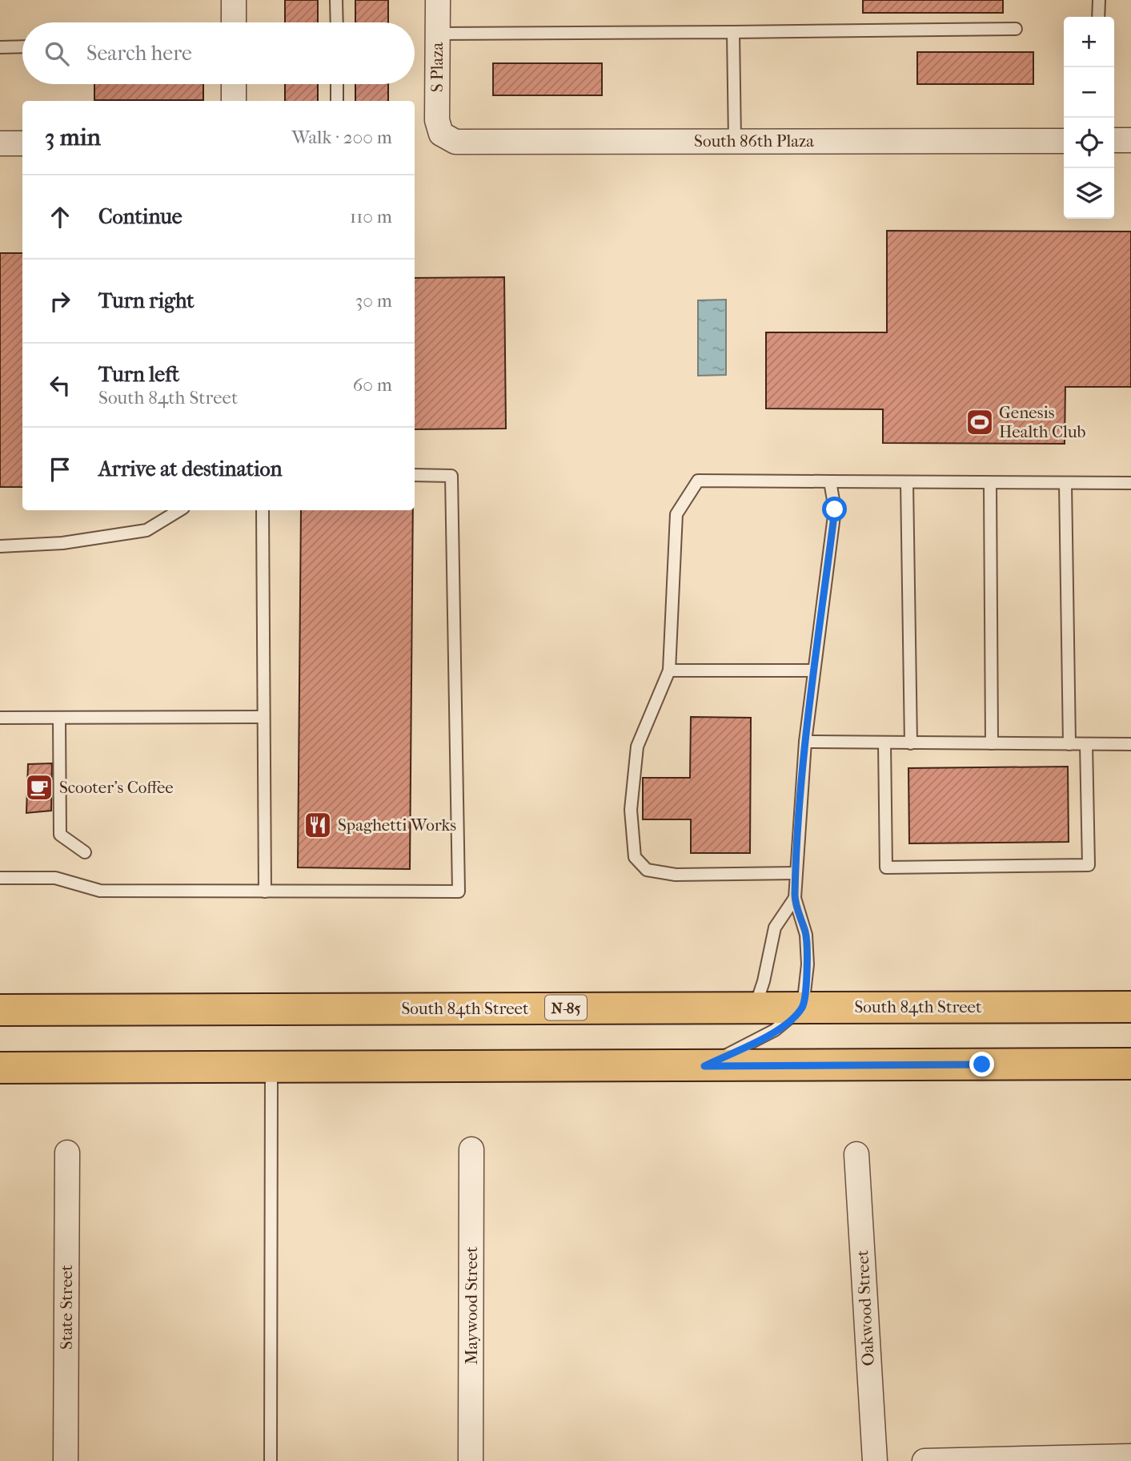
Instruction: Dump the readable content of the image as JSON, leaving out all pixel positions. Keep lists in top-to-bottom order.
{
  "streets": {
    "main road": ["South 84th Street", "N-85"],
    "street": [
      "S Plaza",
      "South 86th Plaza",
      "Maywood Street",
      "State Street",
      "Oakwood Street"
    ]
  },
  "crossings": [
    ["S Plaza", "South 86th Plaza"]
  ],
  "places": {
    "sports": ["Genesis Health Club"],
    "cafe": ["Scooter's Coffee"],
    "restaurant": ["Spaghetti Works"]
  },
  "page": {
    "map_buttons": ["+", "−"],
    "search": "Search here",
    "heading": ["3 min", "Walk · 200 m"],
    "list": [
      ["Continue", "110 m"],
      ["Turn right", "30 m"],
      ["Turn left", "South 84th Street", "60 m"],
      "Arrive at destination"
    ]
  }
}
